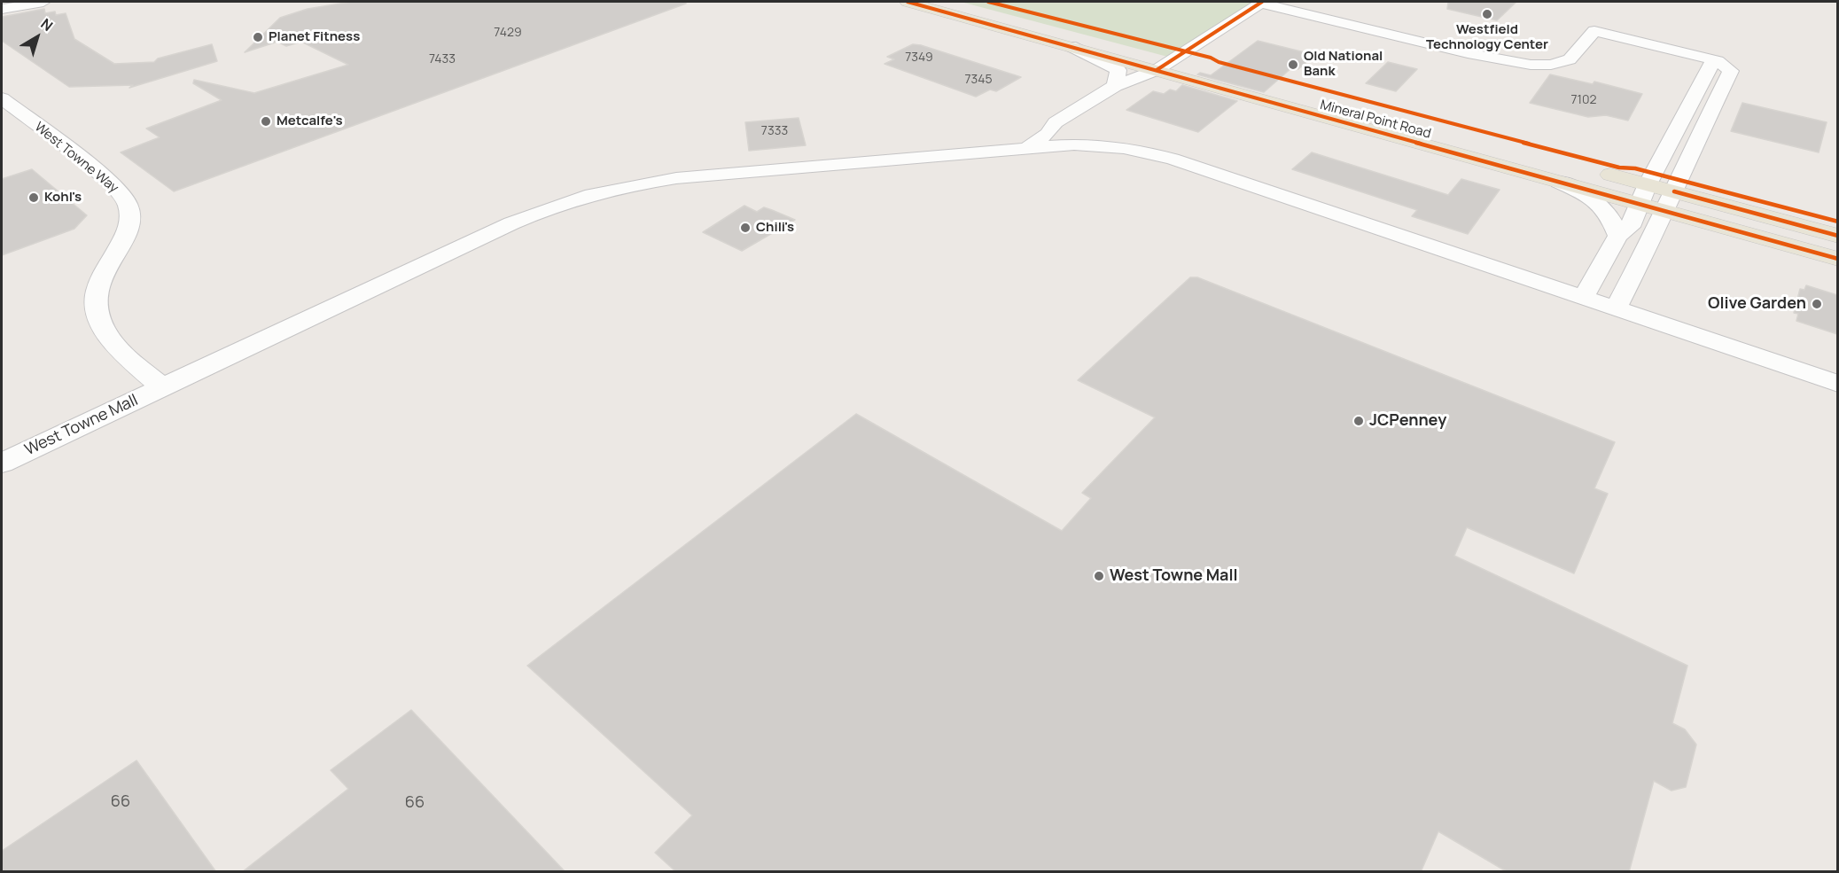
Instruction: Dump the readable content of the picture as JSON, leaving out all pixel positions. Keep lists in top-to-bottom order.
{
  "streets": {
    "main road": ["Mineral Point Road"],
    "street": ["West Towne Way", "West Towne Mall"]
  },
  "crossings": [
    ["West Towne Way", "West Towne Mall"]
  ],
  "places": [
    "Westfield Technology Center",
    "Planet Fitness",
    "Old National Bank",
    "Metcalfe's",
    "Kohl's",
    "Chili's",
    "Olive Garden",
    "JCPenney",
    "West Towne Mall"
  ],
  "house_numbers": [
    "7429",
    "7349",
    "7433",
    "7345",
    "7102",
    "7333",
    "66",
    "66"
  ],
  "north": "top right"
}
